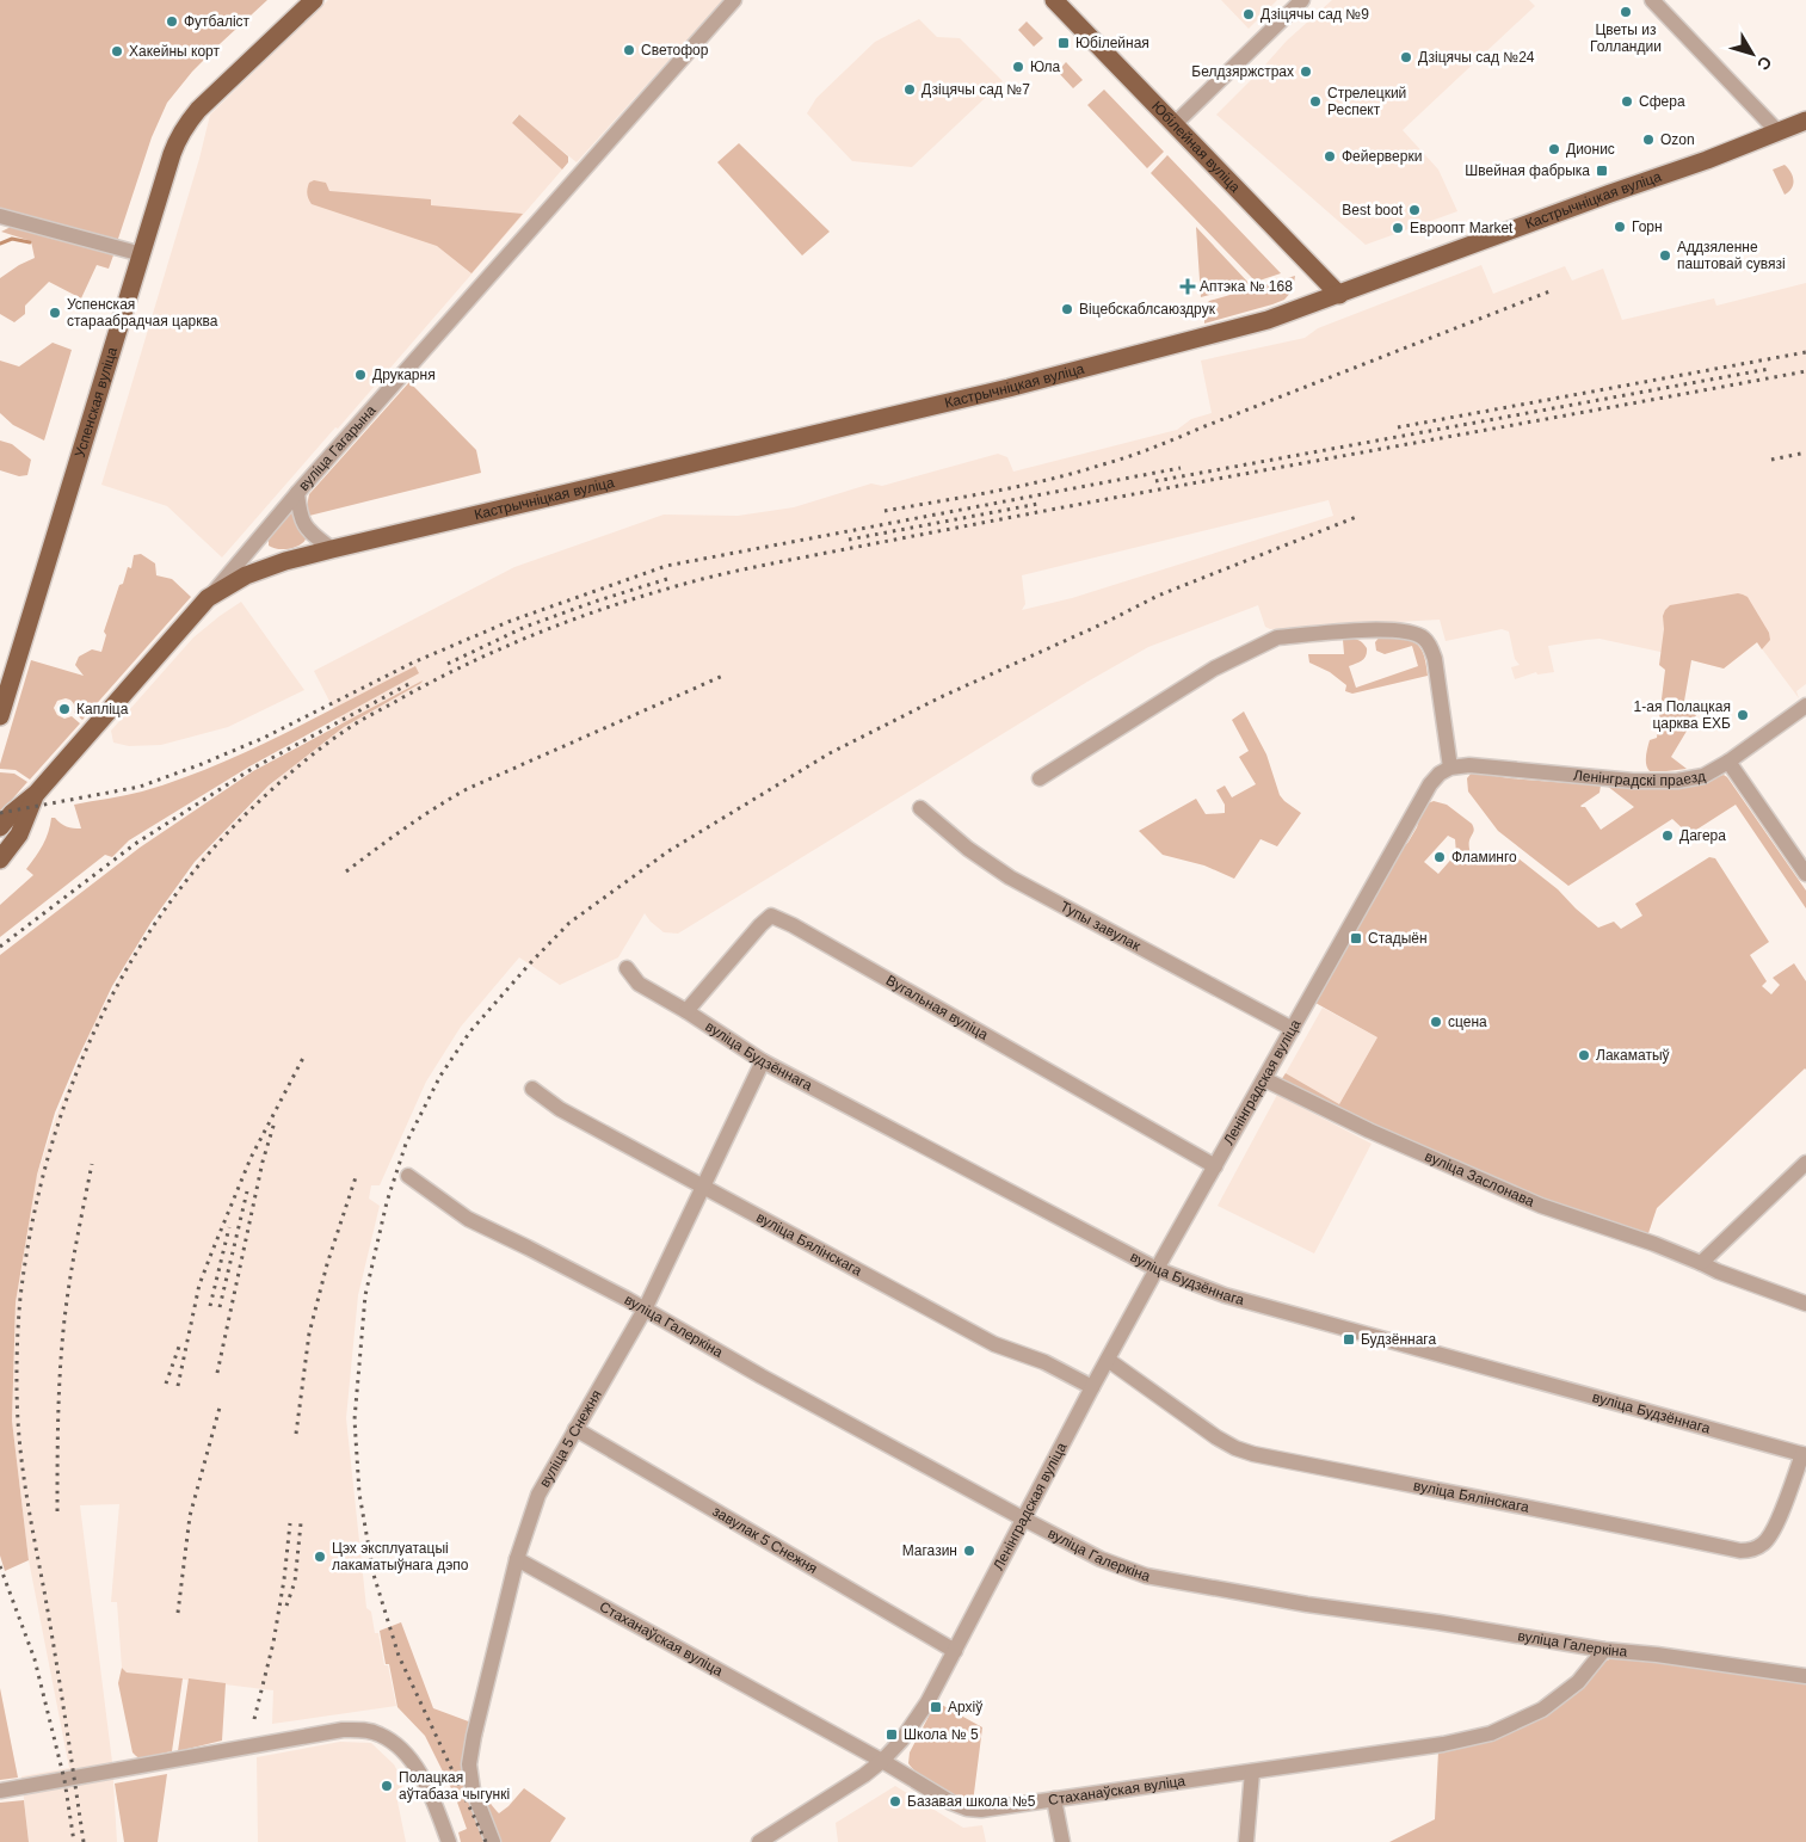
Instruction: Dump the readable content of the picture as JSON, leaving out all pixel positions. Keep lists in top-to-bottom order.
{
  "streets": {
    "main road": [
      "Юбілейная вуліца",
      "Кастрычніцкая вуліца",
      "Успенская вуліца",
      "вуліца Гагарына"
    ],
    "street": [
      "Ленінградскі праезд",
      "Тупы завулак",
      "Вугальная вуліца",
      "вуліца Будзённага",
      "Ленінградская вуліца",
      "вуліца Заслонава",
      "вуліца Бялінскага",
      "вуліца Галеркіна",
      "вуліца 5 Снежня",
      "завулак 5 Снежня",
      "Стаханаўская вуліца"
    ]
  },
  "crossings": [
    ["Юбілейная вуліца", "Кастрычніцкая вуліца"],
    ["Кастрычніцкая вуліца", "вуліца Гагарына"],
    ["Ленінградскі праезд", "Ленінградская вуліца"],
    ["Тупы завулак", "Ленінградская вуліца"],
    ["Вугальная вуліца", "вуліца Будзённага"],
    ["Вугальная вуліца", "Ленінградская вуліца"],
    ["вуліца Будзённага", "Ленінградская вуліца"],
    ["вуліца Будзённага", "вуліца Бялінскага"],
    ["вуліца Будзённага", "вуліца 5 Снежня"],
    ["Ленінградская вуліца", "вуліца Заслонава"],
    ["Ленінградская вуліца", "вуліца Бялінскага"],
    ["Ленінградская вуліца", "вуліца Галеркіна"],
    ["Ленінградская вуліца", "завулак 5 Снежня"],
    ["Ленінградская вуліца", "Стаханаўская вуліца"],
    ["вуліца Бялінскага", "вуліца 5 Снежня"],
    ["вуліца Галеркіна", "вуліца 5 Снежня"],
    ["вуліца Галеркіна", "Стаханаўская вуліца"],
    ["вуліца 5 Снежня", "завулак 5 Снежня"],
    ["вуліца 5 Снежня", "Стаханаўская вуліца"]
  ],
  "places": {
    "other": [
      "Цветы из Голландии",
      "Дзіцячы сад №9",
      "Футбаліст",
      "Светофор",
      "Хакейны корт",
      "Дзіцячы сад №24",
      "Юла",
      "Белдзяржстрах",
      "Дзіцячы сад №7",
      "Стрелецкий Респект",
      "Сфера",
      "Ozon",
      "Дионис",
      "Фейерверки",
      "Best boot",
      "Горн",
      "Евроопт Market",
      "Аддзяленне паштовай сувязі",
      "Віцебскаблсаюздрук",
      "Успенская стараабрадчая царква",
      "Друкарня",
      "Капліца",
      "1-ая Полацкая царква ЕХБ",
      "Дагера",
      "Фламинго",
      "сцена",
      "Лакаматыў",
      "Магазин",
      "Цэх эксплуатацыі лакаматыўнага дэпо",
      "Полацкая аўтабаза чыгункі",
      "Базавая школа №5"
    ],
    "transit": [
      "Юбілейная",
      "Швейная фабрыка",
      "Стадыён",
      "Будзённага",
      "Архіў",
      "Школа № 5"
    ],
    "health": ["Аптэка № 168"]
  },
  "north": "bottom right"
}
